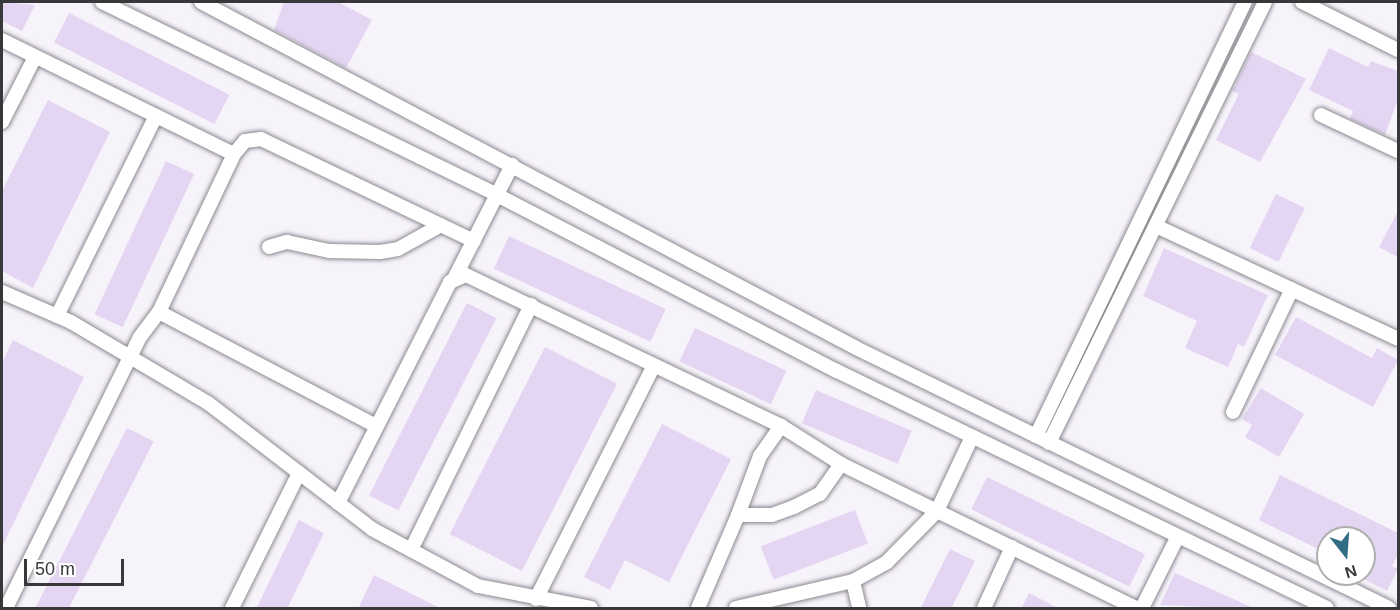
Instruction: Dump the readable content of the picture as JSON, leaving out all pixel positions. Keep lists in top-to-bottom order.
{
  "scale_bar": "50 m",
  "north": "bottom"
}
